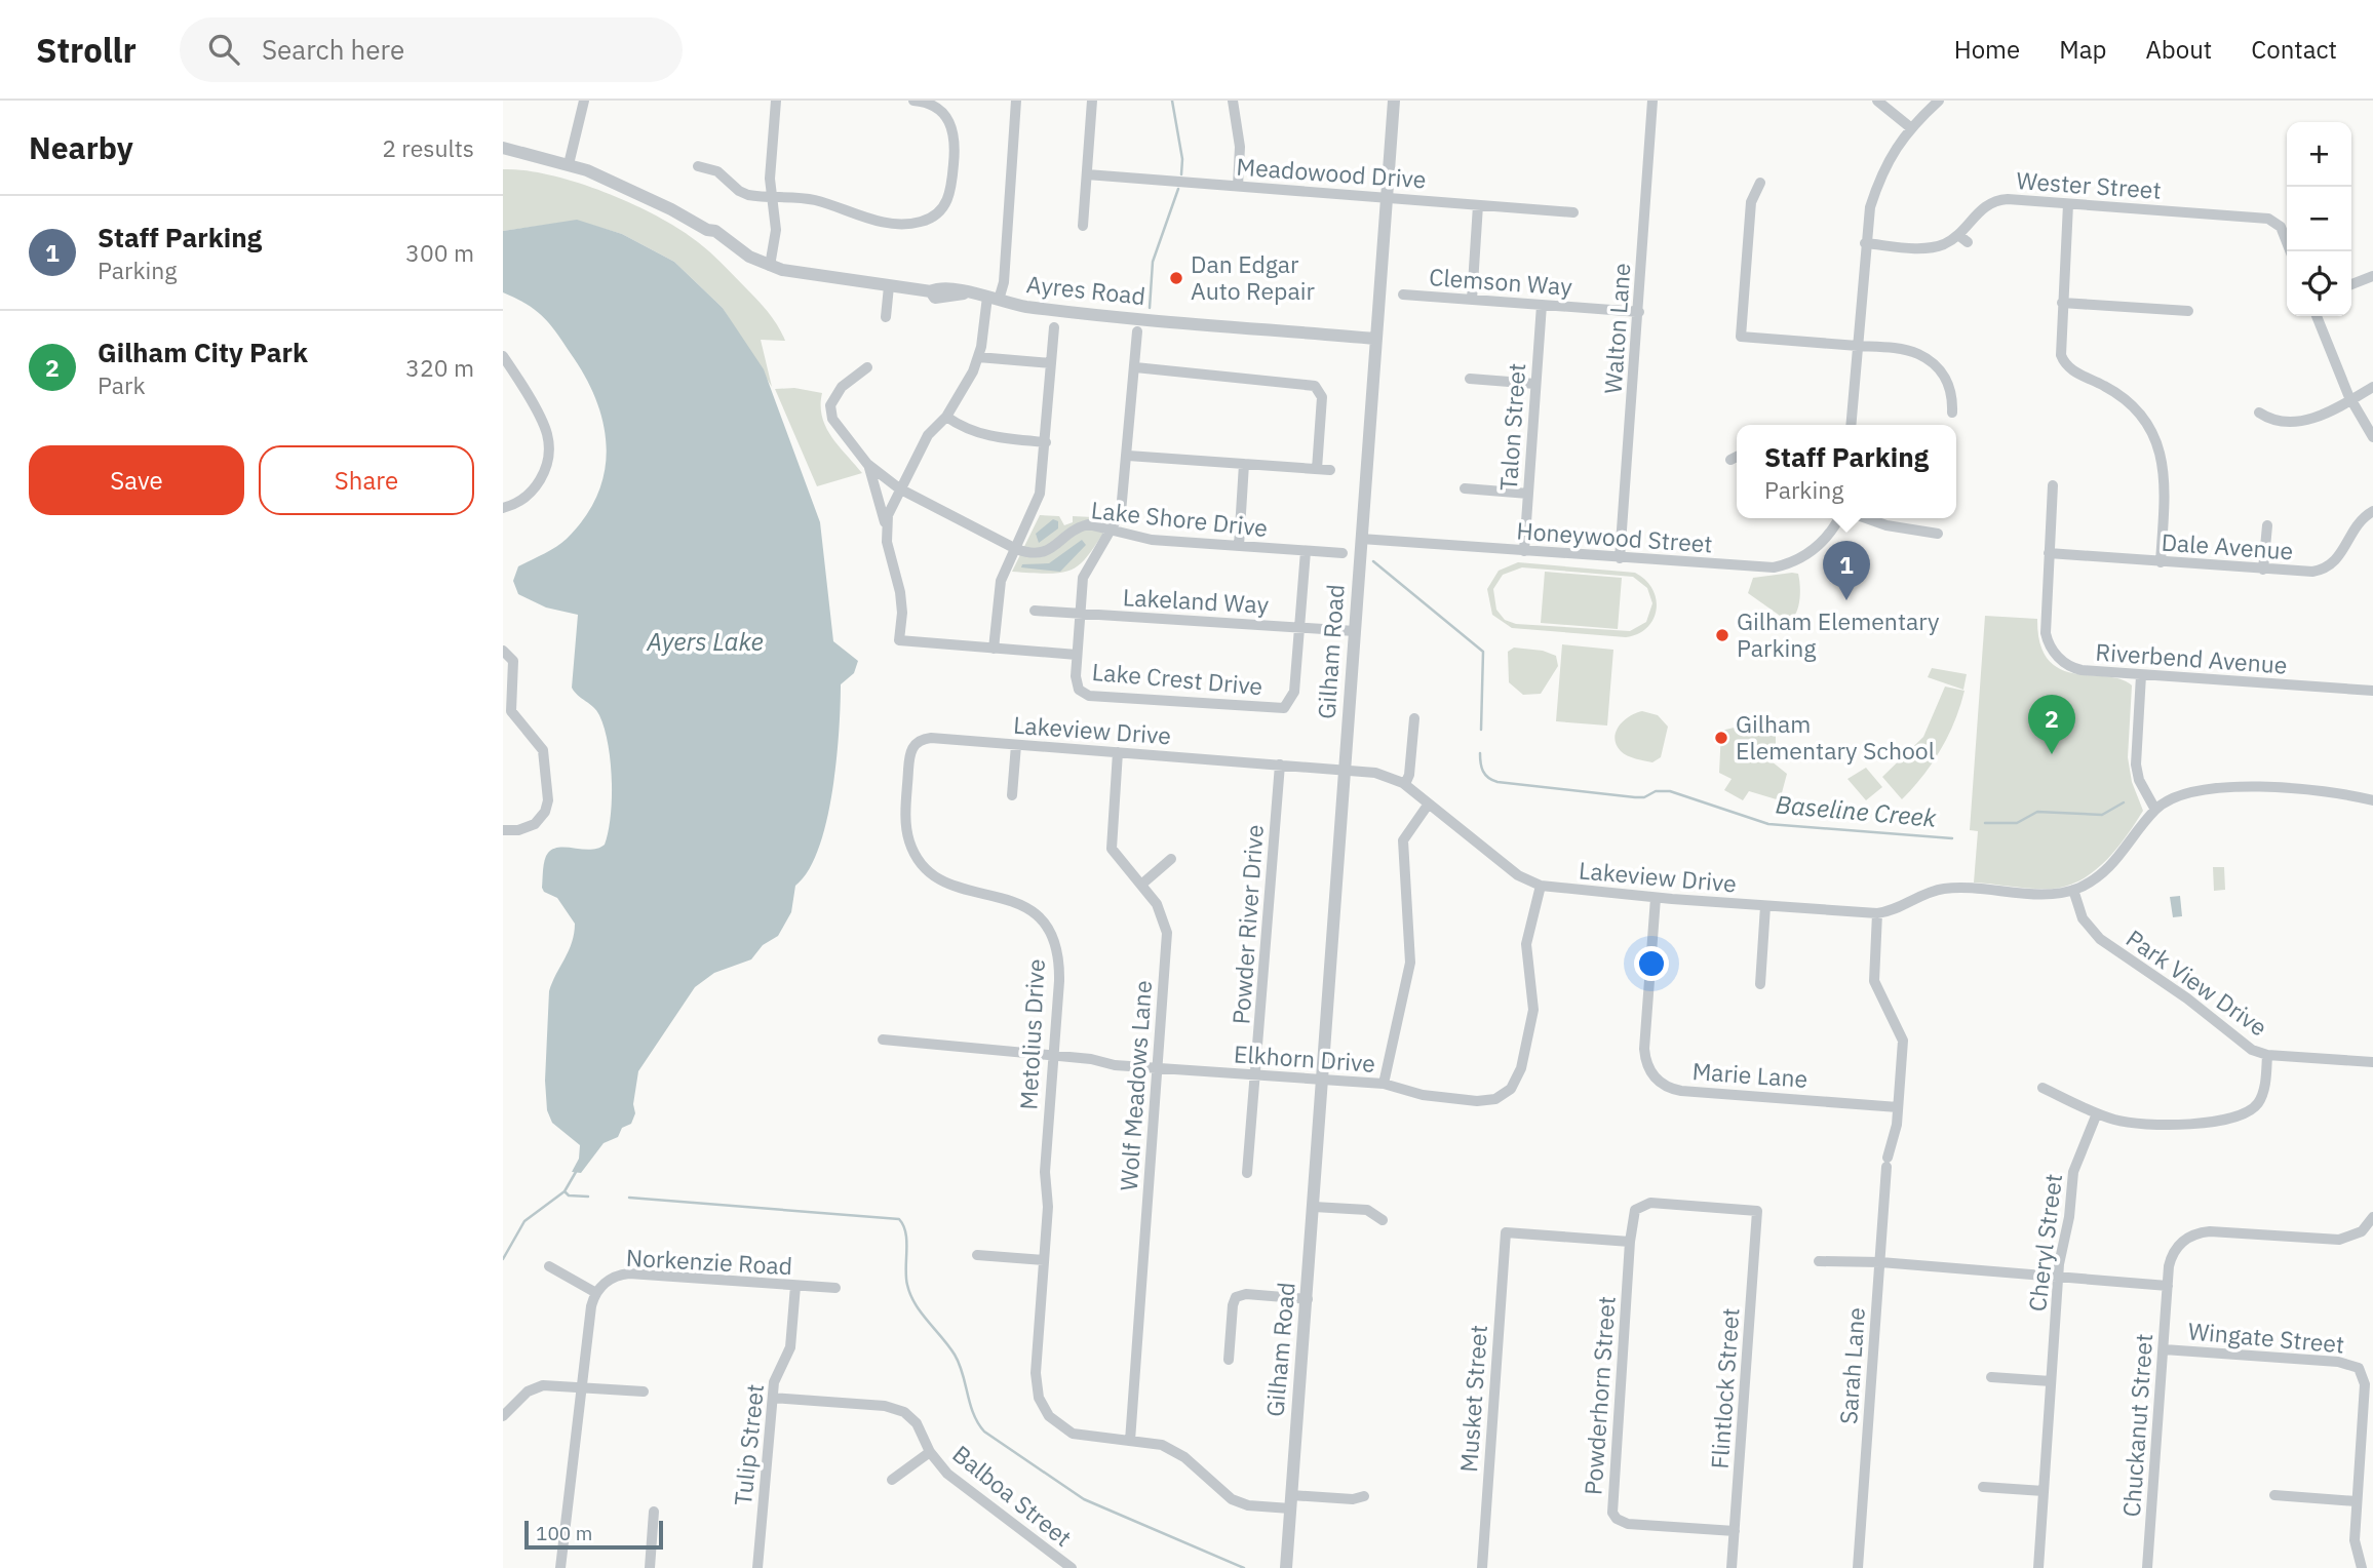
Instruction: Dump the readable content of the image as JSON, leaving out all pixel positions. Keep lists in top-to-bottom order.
{
  "streets": {
    "street": [
      "Meadowood Drive",
      "Wester Street",
      "Clemson Way",
      "Ayres Road",
      "Walton Lane",
      "Talon Street",
      "Lake Shore Drive",
      "Honeywood Street",
      "Dale Avenue",
      "Lakeland Way",
      "Gilham Road",
      "Riverbend Avenue",
      "Lake Crest Drive",
      "Lakeview Drive",
      "Powder River Drive",
      "Park View Drive",
      "Metolius Drive",
      "Elkhorn Drive",
      "Marie Lane",
      "Wolf Meadows Lane",
      "Cheryl Street",
      "Norkenzie Road",
      "Wingate Street",
      "Sarah Lane",
      "Flintlock Street",
      "Powderhorn Street",
      "Musket Street",
      "Chuckanut Street",
      "Tulip Street",
      "Balboa Street"
    ]
  },
  "crossings": [
    ["Meadowood Drive", "Gilham Road"],
    ["Clemson Way", "Walton Lane"],
    ["Clemson Way", "Talon Street"],
    ["Ayres Road", "Gilham Road"],
    ["Walton Lane", "Honeywood Street"],
    ["Talon Street", "Honeywood Street"],
    ["Lake Shore Drive", "Lake Crest Drive"],
    ["Honeywood Street", "Gilham Road"],
    ["Dale Avenue", "Riverbend Avenue"],
    ["Lakeland Way", "Gilham Road"],
    ["Lakeland Way", "Lake Crest Drive"],
    ["Gilham Road", "Lakeview Drive"],
    ["Gilham Road", "Metolius Drive"],
    ["Gilham Road", "Elkhorn Drive"],
    ["Lakeview Drive", "Powder River Drive"],
    ["Lakeview Drive", "Park View Drive"],
    ["Lakeview Drive", "Metolius Drive"],
    ["Lakeview Drive", "Elkhorn Drive"],
    ["Lakeview Drive", "Marie Lane"],
    ["Lakeview Drive", "Wolf Meadows Lane"],
    ["Lakeview Drive", "Sarah Lane"],
    ["Powder River Drive", "Elkhorn Drive"],
    ["Metolius Drive", "Elkhorn Drive"],
    ["Metolius Drive", "Wolf Meadows Lane"],
    ["Elkhorn Drive", "Wolf Meadows Lane"],
    ["Marie Lane", "Sarah Lane"],
    ["Norkenzie Road", "Tulip Street"],
    ["Wingate Street", "Chuckanut Street"],
    ["Flintlock Street", "Powderhorn Street"],
    ["Powderhorn Street", "Musket Street"],
    ["Tulip Street", "Balboa Street"]
  ],
  "water": ["Ayers Lake", "Baseline Creek"],
  "places": ["Dan Edgar Auto Repair", "Gilham Elementary Parking", "Gilham Elementary School"],
  "scale_bar": "100 m",
  "page": {
    "header": "Strollr",
    "search": "Search here",
    "nav": [
      "Home",
      "Map",
      "About",
      "Contact"
    ],
    "heading": ["Nearby", "2 results"],
    "map_buttons": ["+", "−"],
    "list": [
      {
        "mark": "1",
        "name": "Staff Parking",
        "note": "Parking",
        "value": "300 m"
      },
      {
        "mark": "2",
        "name": "Gilham City Park",
        "note": "Park",
        "value": "320 m"
      }
    ],
    "buttons": ["Save", "Share"],
    "popup": ["Staff Parking", "Parking"],
    "pins": ["1", "2"],
    "scale": "100 m"
  }
}
